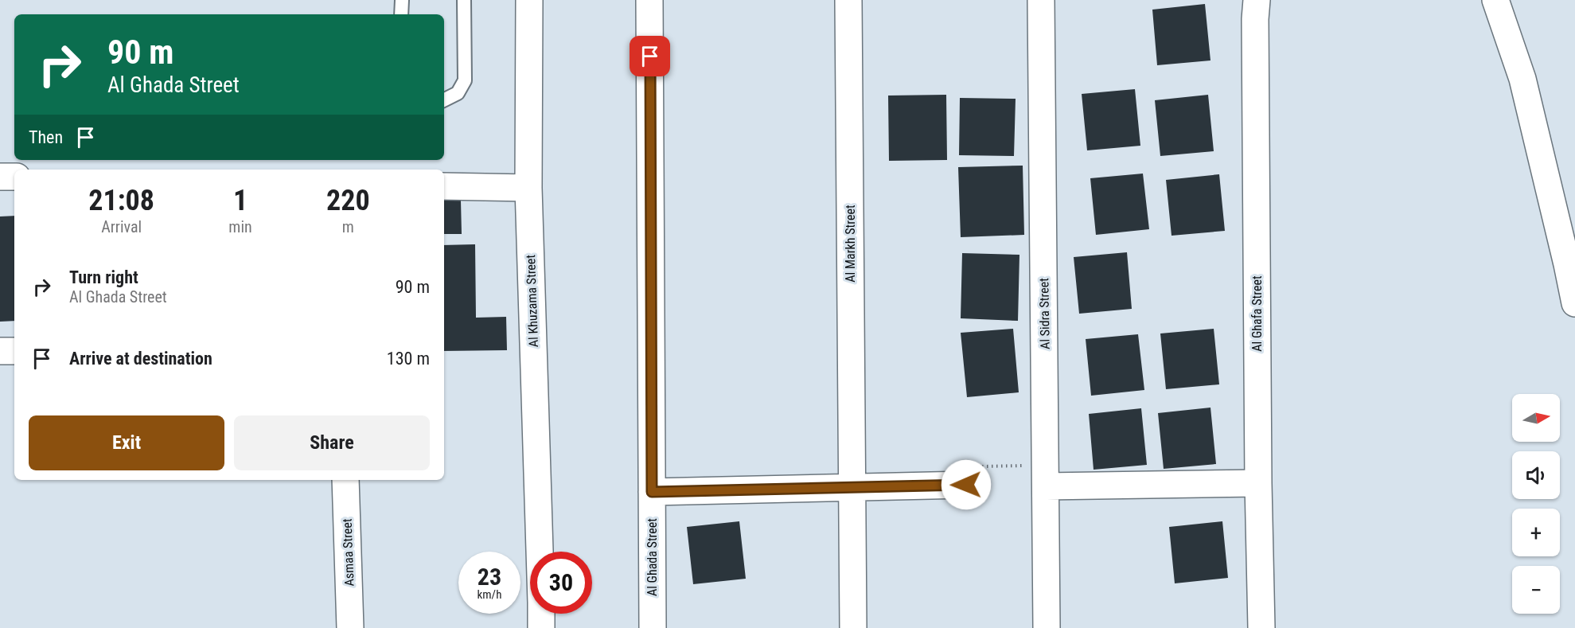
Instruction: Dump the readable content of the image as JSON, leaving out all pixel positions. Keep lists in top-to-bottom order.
{
  "streets": {
    "street": [
      "Al Markh Street",
      "Al Khuzama Street",
      "Al Sidra Street",
      "Al Ghafa Street",
      "Asmaa Street",
      "Al Ghada Street"
    ]
  },
  "north": "right",
  "page": {
    "turn": ["90 m", "Al Ghada Street"],
    "then": "Then",
    "eta": [
      "21:08",
      "Arrival",
      "1",
      "min",
      "220",
      "m"
    ],
    "list": [
      {
        "name": "Turn right",
        "note": "Al Ghada Street",
        "value": "90 m"
      },
      {
        "name": "Arrive at destination",
        "value": "130 m"
      }
    ],
    "map_buttons": ["+", "−"],
    "buttons": ["Exit", "Share"],
    "speed": "23 km/h",
    "limit": "30"
  }
}
